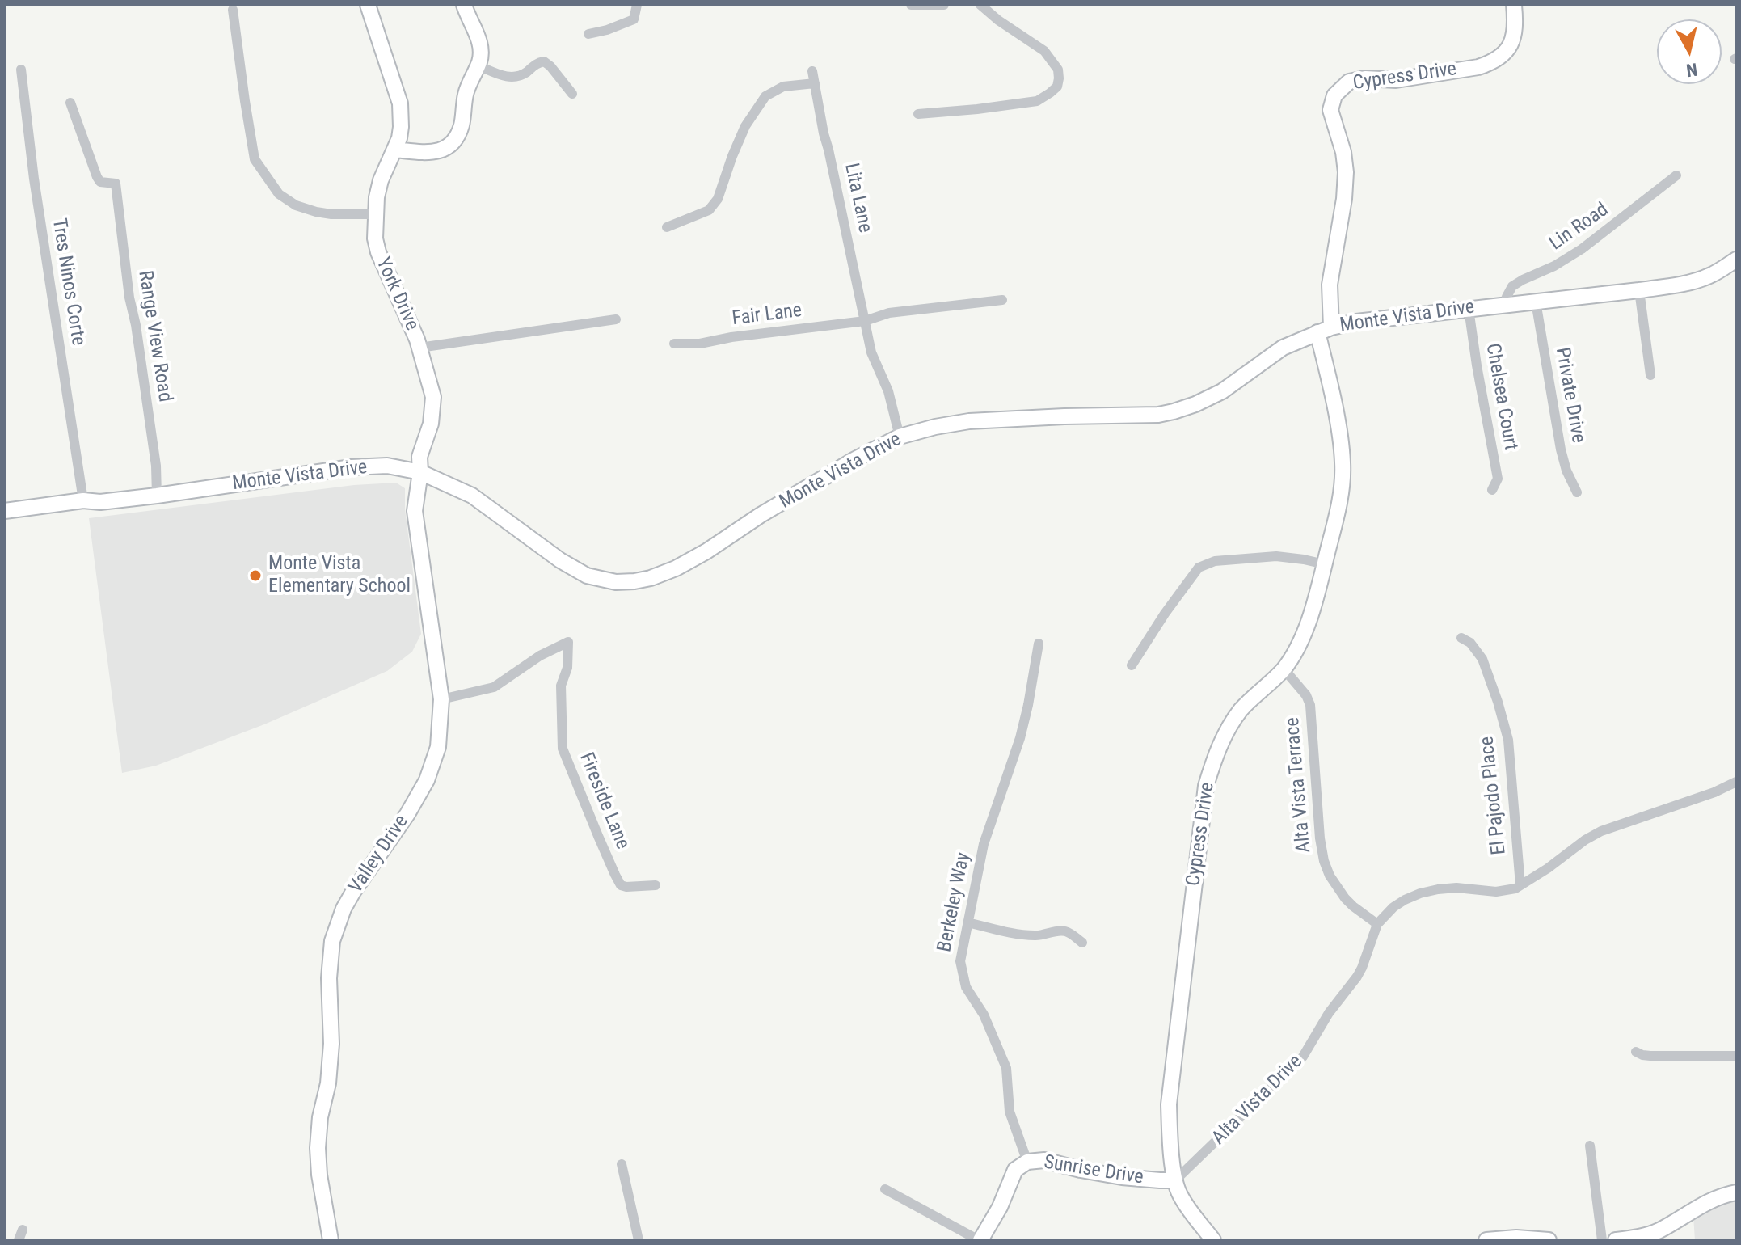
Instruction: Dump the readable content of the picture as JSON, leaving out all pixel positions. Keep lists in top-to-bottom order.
{
  "streets": {
    "main road": [
      "Cypress Drive",
      "York Drive",
      "Monte Vista Drive",
      "Valley Drive",
      "Sunrise Drive"
    ],
    "street": [
      "Lita Lane",
      "Lin Road",
      "Tres Ninos Corte",
      "Fair Lane",
      "Range View Road",
      "Private Drive",
      "Chelsea Court",
      "Alta Vista Terrace",
      "El Pajodo Place",
      "Fireside Lane",
      "Berkeley Way",
      "Alta Vista Drive"
    ]
  },
  "crossings": [
    ["Cypress Drive", "Monte Vista Drive"],
    ["Cypress Drive", "Alta Vista Terrace"],
    ["Cypress Drive", "Alta Vista Drive"],
    ["Cypress Drive", "Sunrise Drive"],
    ["Lita Lane", "Fair Lane"],
    ["Lita Lane", "Monte Vista Drive"],
    ["Lin Road", "Monte Vista Drive"],
    ["Tres Ninos Corte", "Monte Vista Drive"],
    ["York Drive", "Monte Vista Drive"],
    ["York Drive", "Valley Drive"],
    ["Monte Vista Drive", "Range View Road"],
    ["Monte Vista Drive", "Private Drive"],
    ["Monte Vista Drive", "Chelsea Court"],
    ["Monte Vista Drive", "Valley Drive"],
    ["Alta Vista Terrace", "Alta Vista Drive"],
    ["El Pajodo Place", "Alta Vista Drive"],
    ["Fireside Lane", "Valley Drive"],
    ["Berkeley Way", "Sunrise Drive"],
    ["Alta Vista Drive", "Sunrise Drive"]
  ],
  "places": ["Monte Vista Elementary School"],
  "north": "bottom"
}
